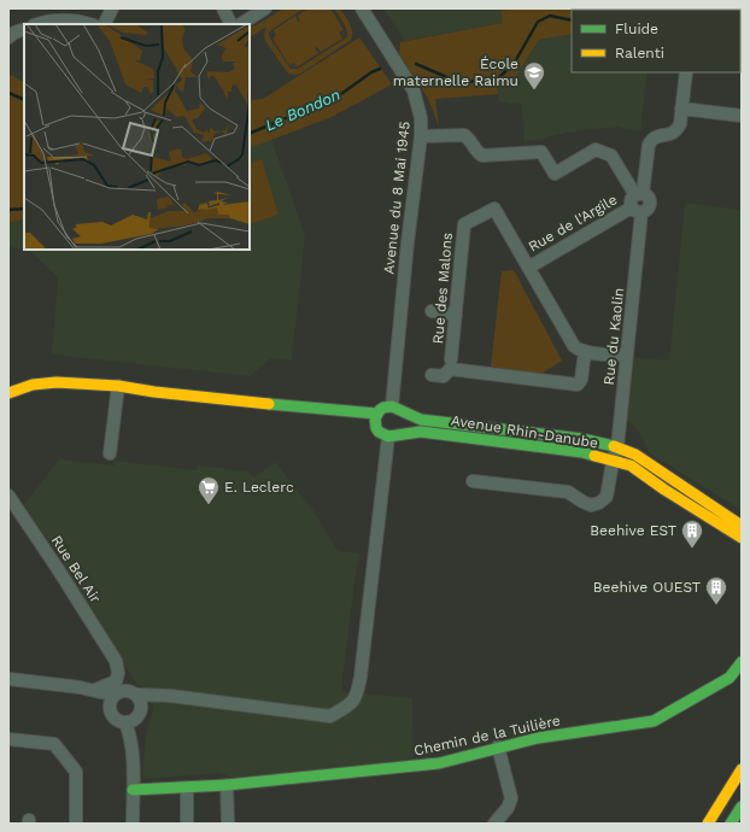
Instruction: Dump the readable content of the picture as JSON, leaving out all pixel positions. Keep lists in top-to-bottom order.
{
  "streets": {
    "street": [
      "Avenue du 8 Mai 1945",
      "Rue de l'Argile",
      "Rue des Malons",
      "Rue du Kaolin",
      "Avenue Rhin-Danube",
      "Rue Bel Air",
      "Chemin de la Tuilière"
    ]
  },
  "crossings": [
    ["Avenue du 8 Mai 1945", "Avenue Rhin-Danube"],
    ["Rue de l'Argile", "Rue des Malons"],
    ["Rue de l'Argile", "Rue du Kaolin"],
    ["Rue du Kaolin", "Avenue Rhin-Danube"]
  ],
  "water": ["Le Bondon"],
  "places": {
    "school or university": ["École maternelle Raimu"],
    "supermarket": ["E. Leclerc"],
    "building": ["Beehive EST", "Beehive OUEST"]
  },
  "legend": ["Fluide", "Ralenti"]
}
